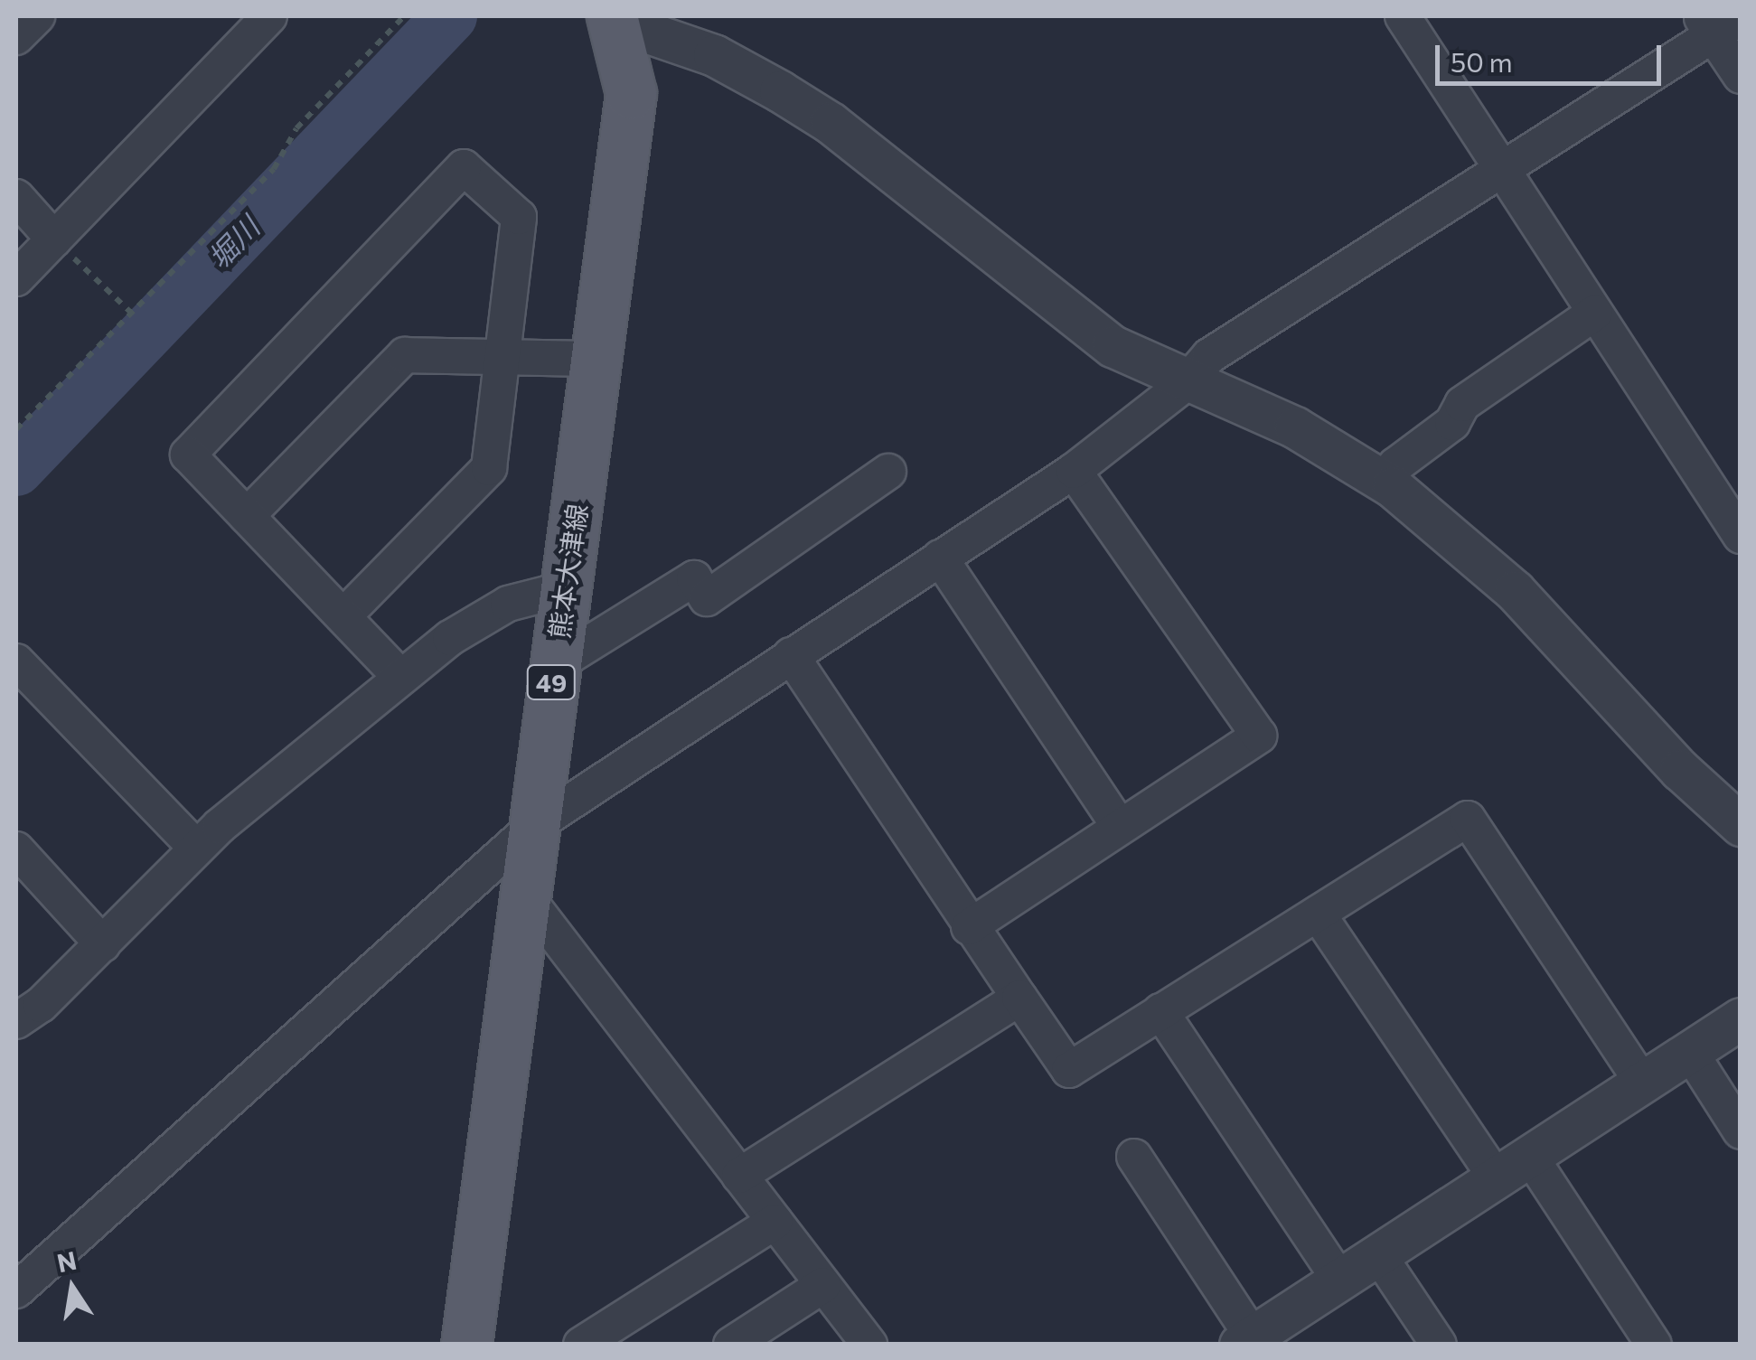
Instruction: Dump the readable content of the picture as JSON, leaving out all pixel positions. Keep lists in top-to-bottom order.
{
  "streets": {
    "main road": ["熊本大津線", "49"]
  },
  "water": ["堀川"],
  "scale_bar": "50 m",
  "north": "top"
}
